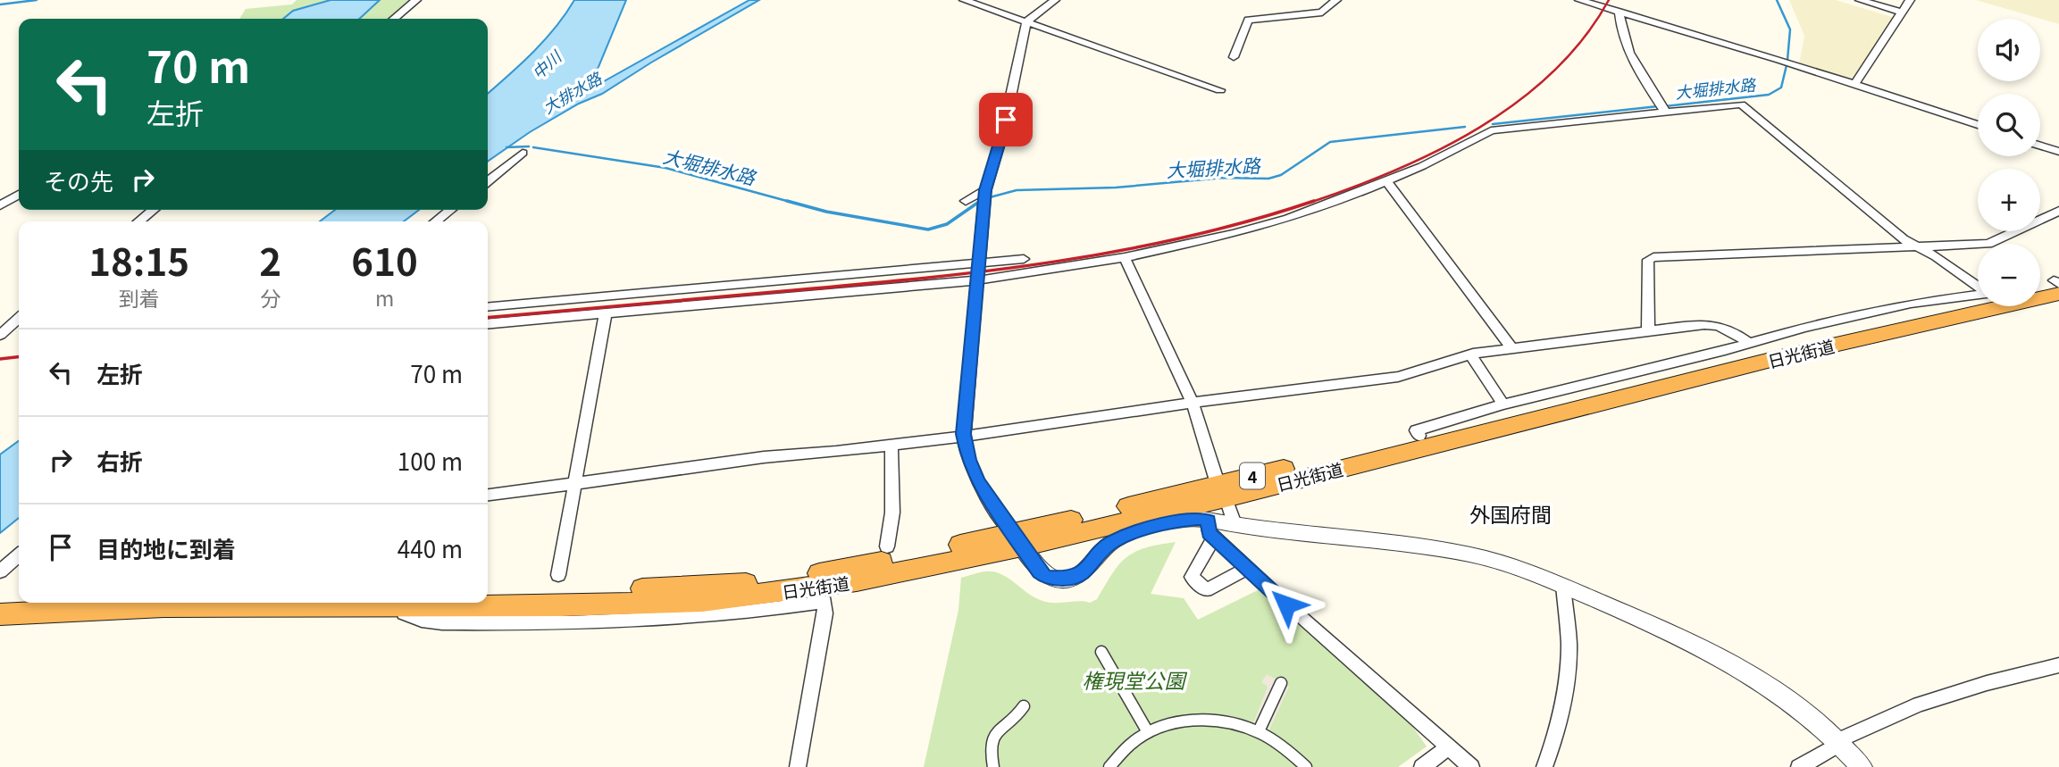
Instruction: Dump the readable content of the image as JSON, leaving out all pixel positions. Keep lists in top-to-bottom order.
{
  "streets": {
    "highway": ["日光街道", "4"]
  },
  "districts": ["外国府間"],
  "water": ["中川", "大堀排水路", "大排水路"],
  "parks": ["権現堂公園"],
  "page": {
    "map_buttons": ["+", "−"],
    "turn": ["70 m", "左折"],
    "then": "その先",
    "eta": [
      "18:15",
      "到着",
      "2",
      "分",
      "610",
      "m"
    ],
    "list": [
      {
        "name": "左折",
        "value": "70 m"
      },
      {
        "name": "右折",
        "value": "100 m"
      },
      {
        "name": "目的地に到着",
        "value": "440 m"
      }
    ]
  }
}
